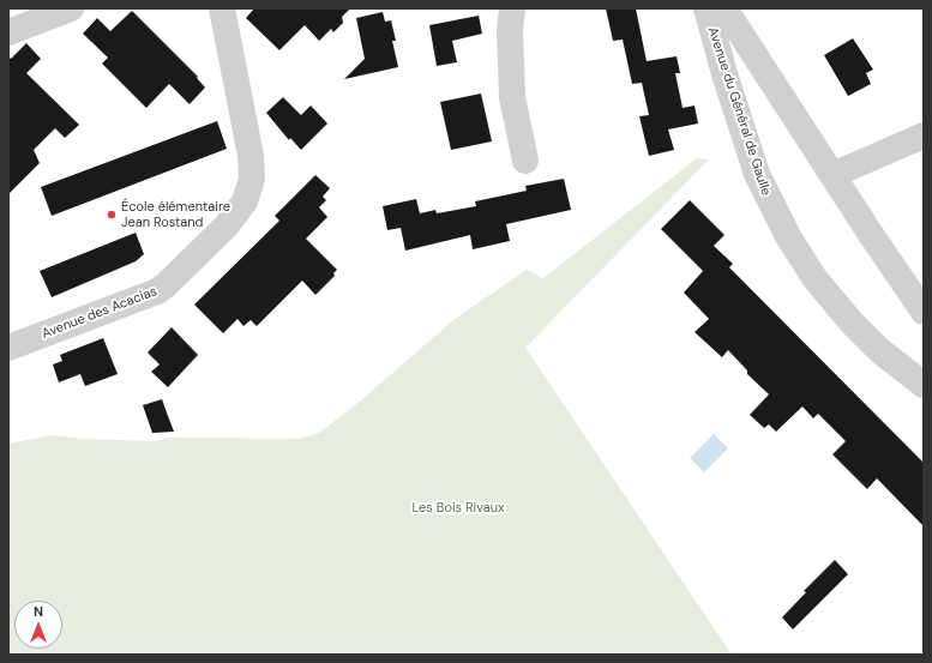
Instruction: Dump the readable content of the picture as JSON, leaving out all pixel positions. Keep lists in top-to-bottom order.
{
  "streets": {
    "street": ["Avenue du Général de Gaulle", "Avenue des Acacias"]
  },
  "parks": ["Les Bois Rivaux"],
  "places": ["École élémentaire Jean Rostand"],
  "north": "top"
}
